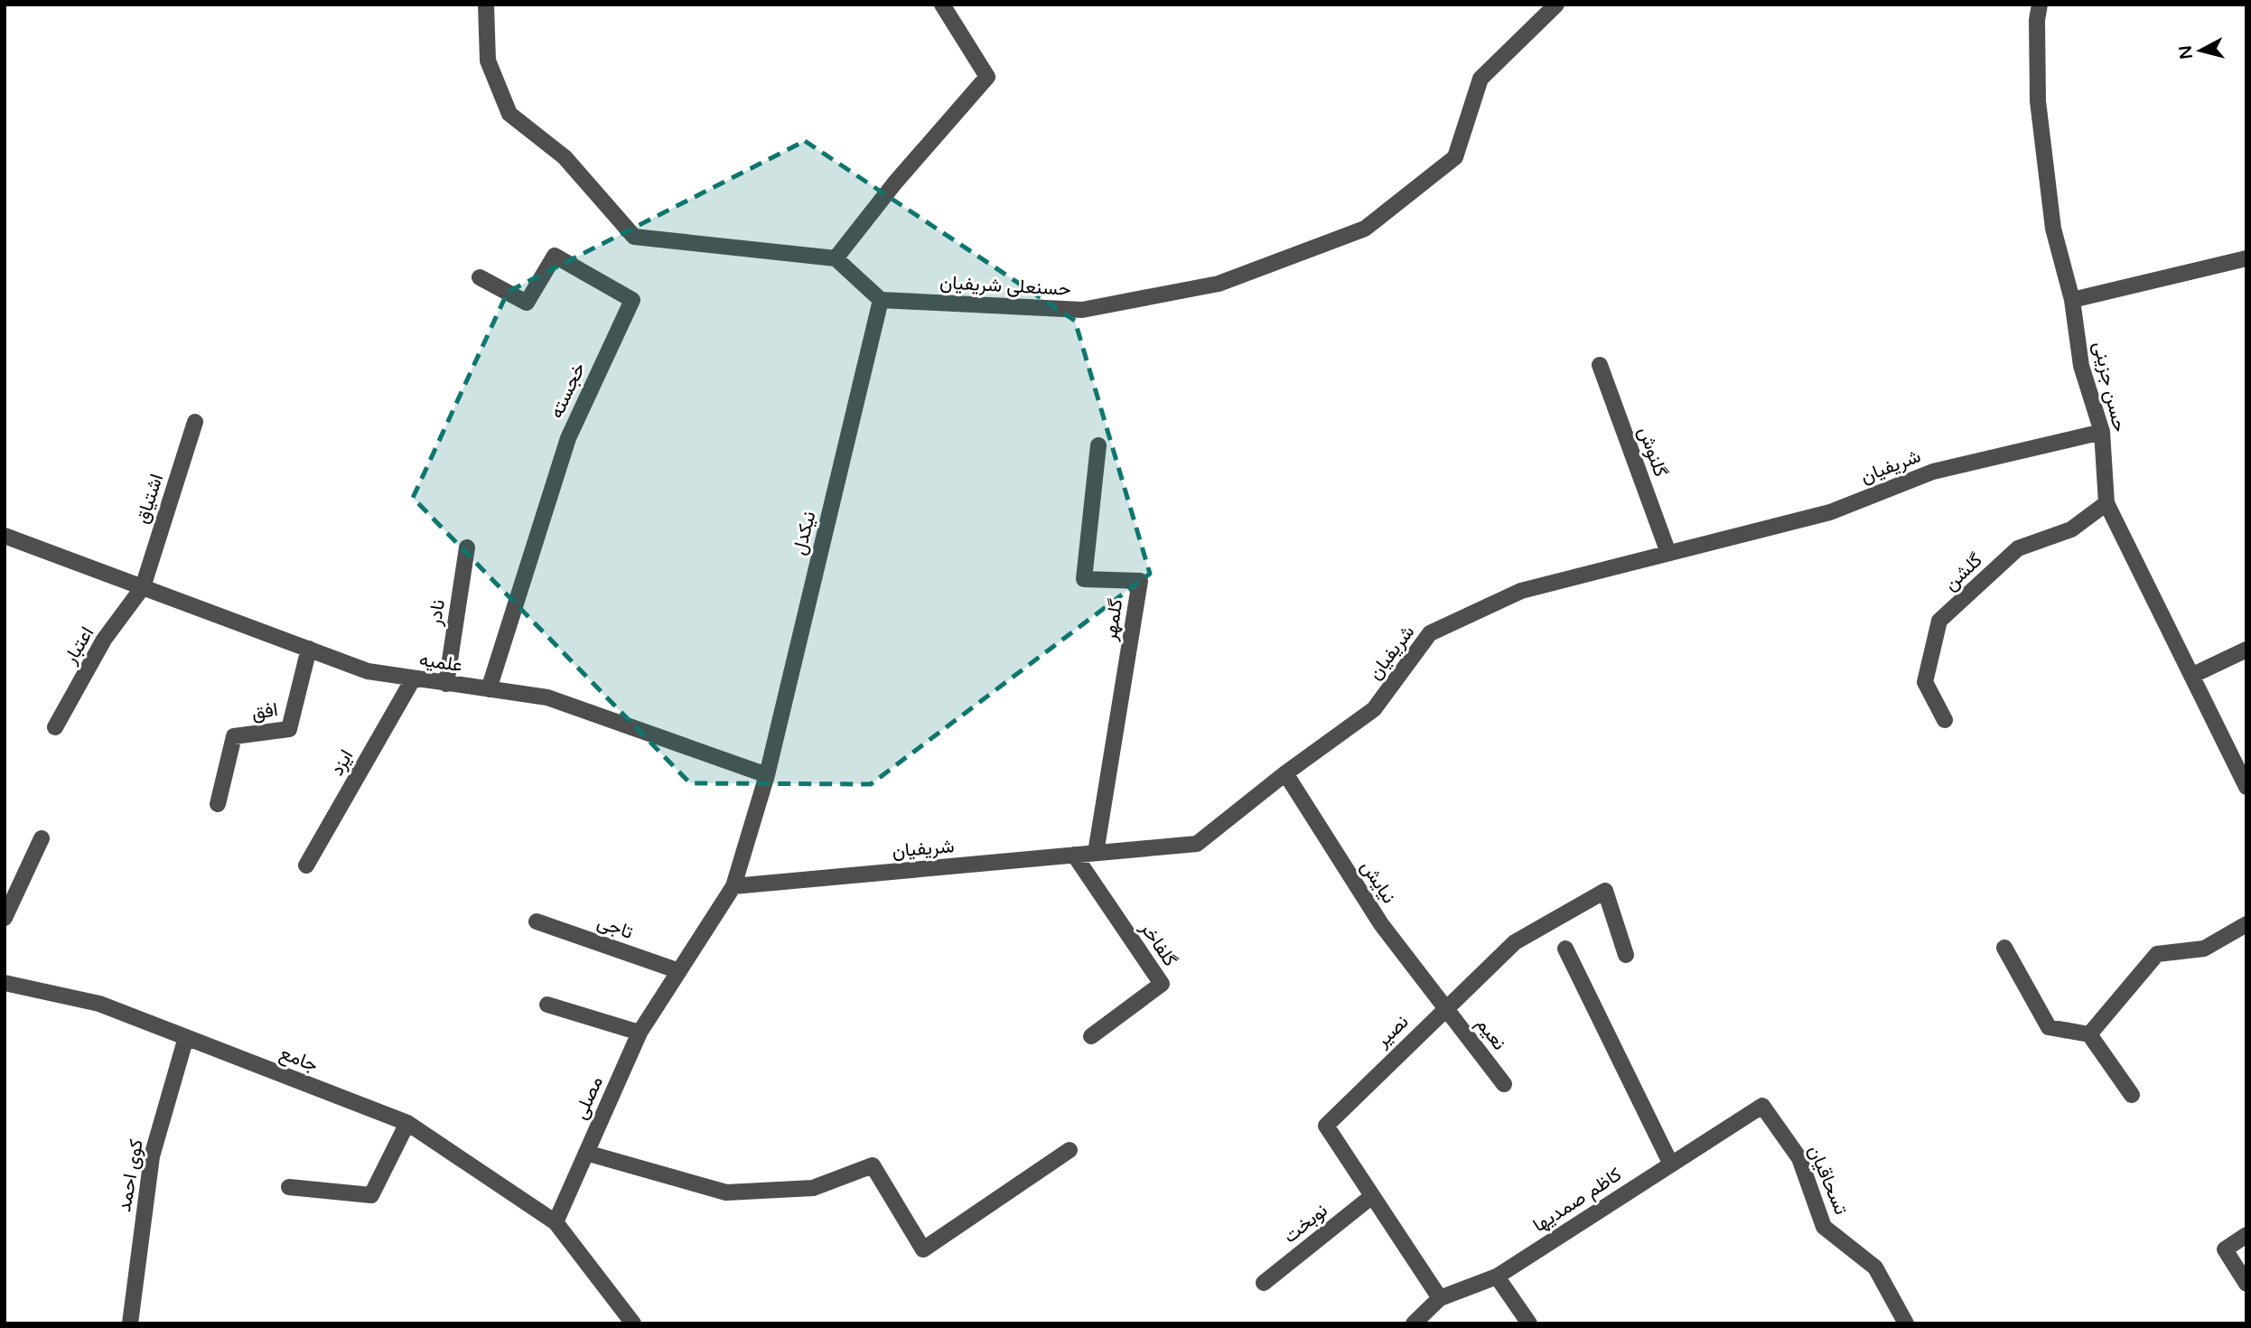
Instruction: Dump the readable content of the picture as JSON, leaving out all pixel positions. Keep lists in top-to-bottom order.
{
  "streets": {
    "street": [
      "حسنعلی شریفیان",
      "حسن جزینی",
      "خجسته",
      "گلنوش",
      "شریفیان",
      "اشتیاق",
      "نیکدل",
      "گلشن",
      "نادر",
      "گلمهر",
      "اعتبار",
      "علمیه",
      "افق",
      "ایزد",
      "نیایش",
      "تاجی",
      "گلفاخر",
      "نصیر",
      "نعیم",
      "جامع",
      "مصلی",
      "کوی احمد",
      "تسحاقیان",
      "کاظم صمدیها",
      "نوبخت"
    ]
  },
  "crossings": [
    ["حسنعلی شریفیان", "نیکدل"],
    ["حسن جزینی", "شریفیان"],
    ["حسن جزینی", "گلشن"],
    ["خجسته", "علمیه"],
    ["گلنوش", "شریفیان"],
    ["شریفیان", "گلمهر"],
    ["شریفیان", "نیایش"],
    ["شریفیان", "گلفاخر"],
    ["شریفیان", "مصلی"],
    ["اشتیاق", "اعتبار"],
    ["اشتیاق", "علمیه"],
    ["نیکدل", "علمیه"],
    ["نادر", "علمیه"],
    ["اعتبار", "علمیه"],
    ["علمیه", "افق"],
    ["علمیه", "ایزد"],
    ["نیایش", "نصیر"],
    ["نیایش", "نعیم"],
    ["تاجی", "مصلی"],
    ["نصیر", "نعیم"],
    ["نصیر", "کاظم صمدیها"],
    ["نصیر", "نوبخت"],
    ["جامع", "مصلی"],
    ["جامع", "کوی احمد"],
    ["تسحاقیان", "کاظم صمدیها"]
  ],
  "north": "left"
}
